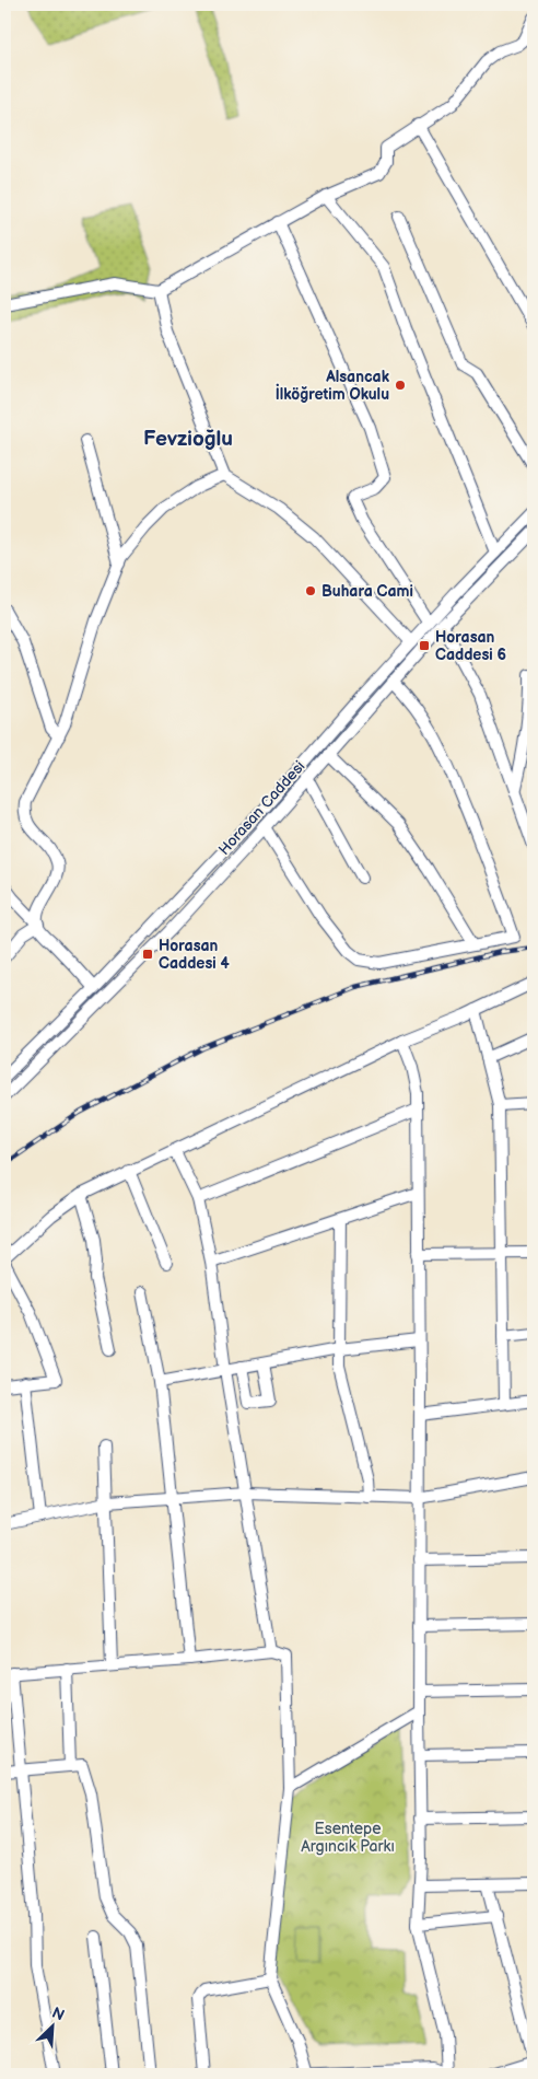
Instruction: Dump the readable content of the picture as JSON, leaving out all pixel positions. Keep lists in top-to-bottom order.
{
  "streets": {
    "street": ["Horasan Caddesi"]
  },
  "districts": ["Fevzioğlu"],
  "parks": ["Esentepe Argıncık Parkı"],
  "places": {
    "other": ["Alsancak İlköğretim Okulu", "Buhara Cami"],
    "transit": ["Horasan Caddesi 6", "Horasan Caddesi 4"]
  },
  "north": "top right"
}
